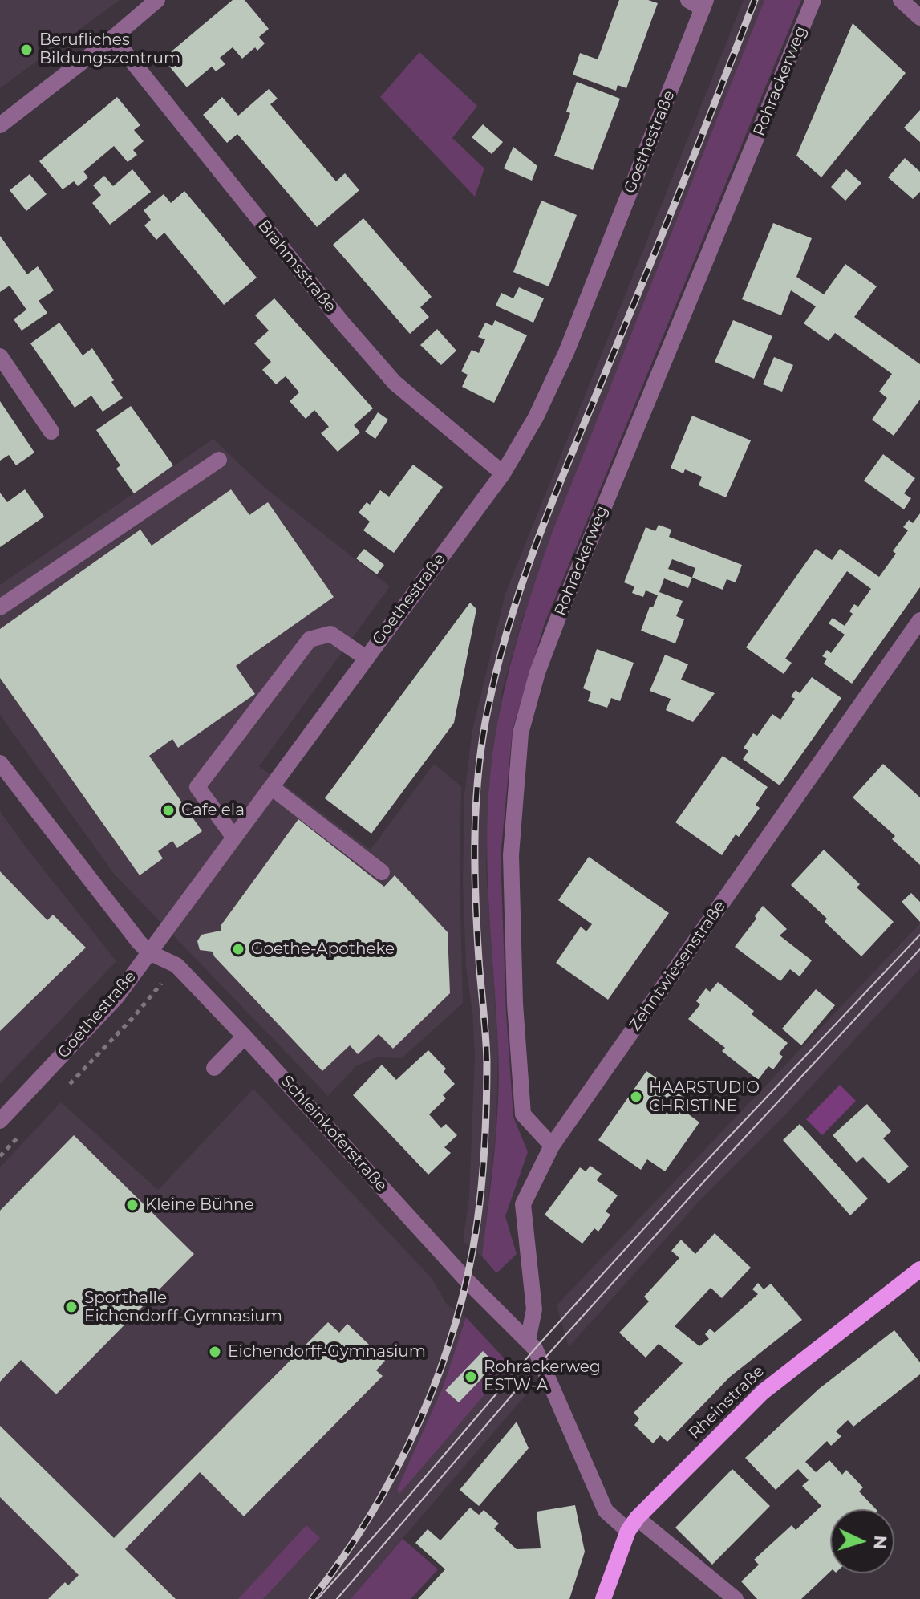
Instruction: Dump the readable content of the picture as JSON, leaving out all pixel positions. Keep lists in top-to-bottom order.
{
  "streets": {
    "main road": ["Rheinstraße"],
    "street": [
      "Rohrackerweg",
      "Goethestraße",
      "Brahmsstraße",
      "Zehntwiesenstraße",
      "Schleinkoferstraße"
    ]
  },
  "crossings": [
    ["Rohrackerweg", "Zehntwiesenstraße"],
    ["Goethestraße", "Brahmsstraße"],
    ["Goethestraße", "Schleinkoferstraße"],
    ["Zehntwiesenstraße", "Schleinkoferstraße"],
    ["Schleinkoferstraße", "Rheinstraße"]
  ],
  "places": [
    "Berufliches Bildungszentrum",
    "Cafe ela",
    "Goethe-Apotheke",
    "HAARSTUDIO CHRISTINE",
    "Kleine Bühne",
    "Sporthalle Eichendorff-Gymnasium",
    "Eichendorff-Gymnasium",
    "Rohrackerweg ESTW-A"
  ],
  "north": "right"
}
